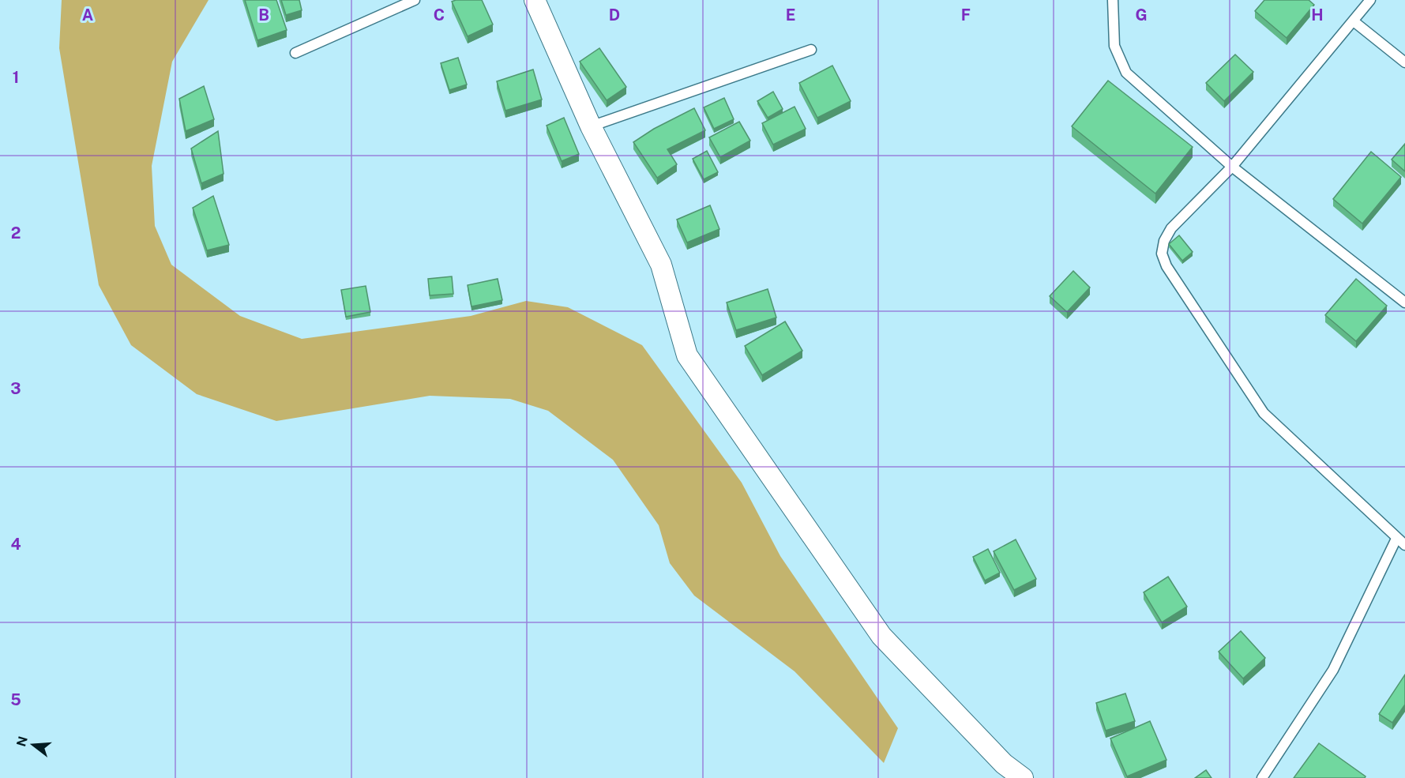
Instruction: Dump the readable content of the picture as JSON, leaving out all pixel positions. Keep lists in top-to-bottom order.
{
  "north": "left",
  "grid": {
    "columns": [
      "A",
      "B",
      "C",
      "D",
      "E",
      "F",
      "G",
      "H"
    ],
    "rows": [
      "1",
      "2",
      "3",
      "4",
      "5"
    ]
  }
}
